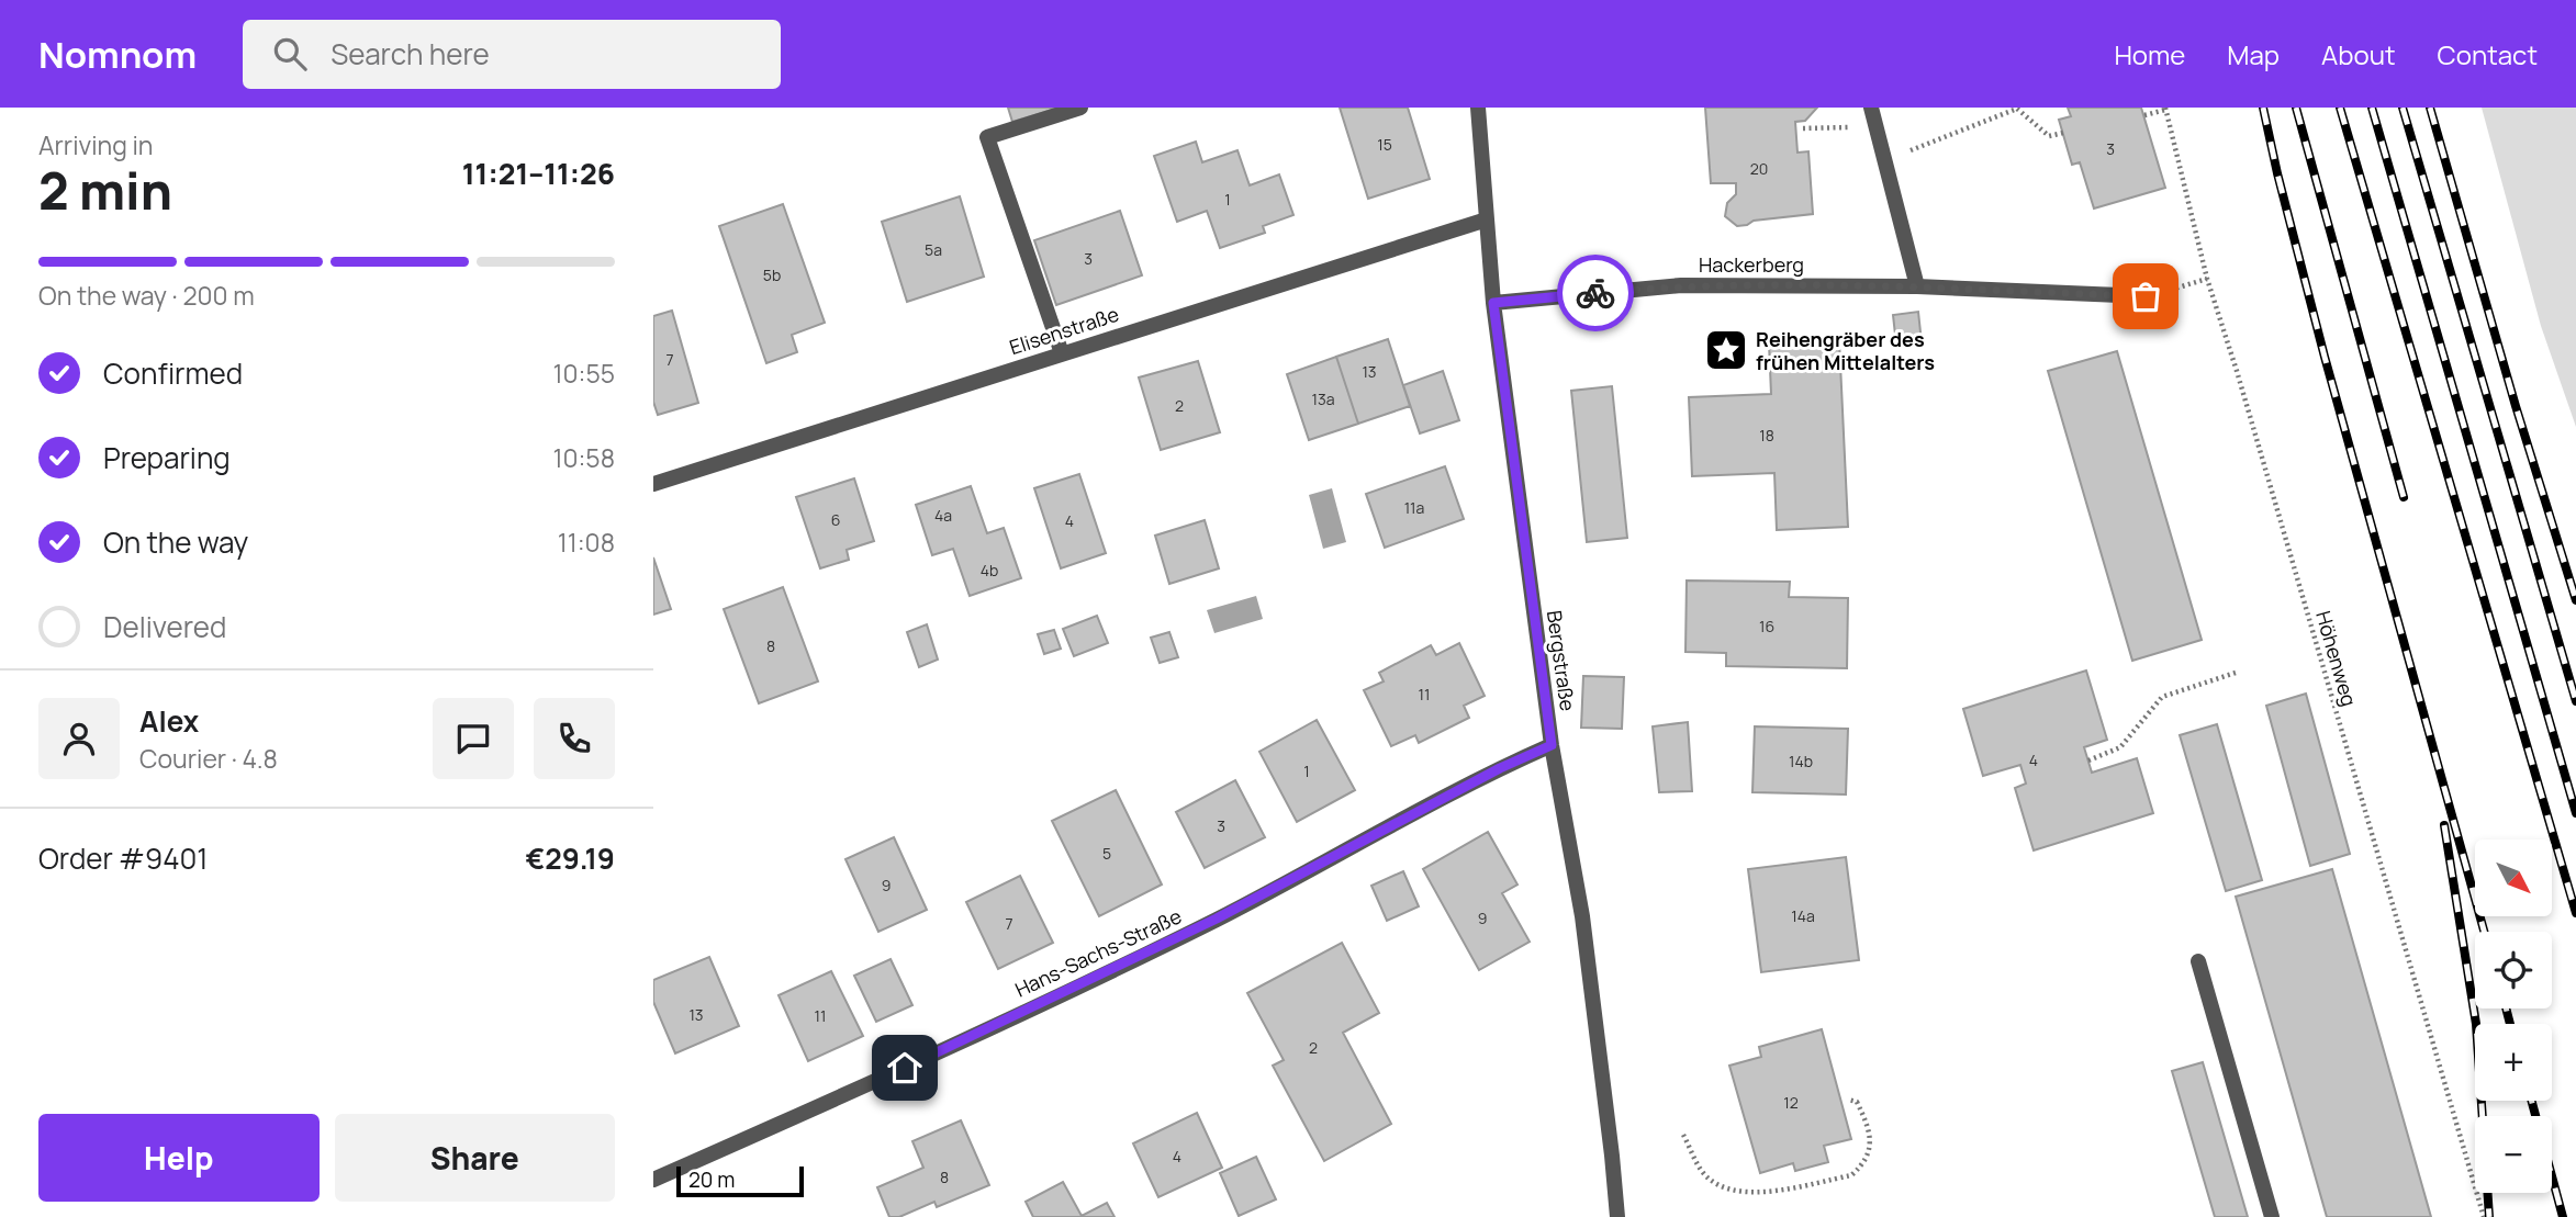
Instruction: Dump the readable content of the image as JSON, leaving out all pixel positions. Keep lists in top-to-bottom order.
{
  "streets": {
    "street": [
      "Hackerberg",
      "Elisenstraße",
      "Bergstraße",
      "Hans-Sachs-Straße"
    ],
    "path": ["Höhenweg"]
  },
  "crossings": [
    ["Hackerberg", "Bergstraße"],
    ["Elisenstraße", "Bergstraße"],
    ["Bergstraße", "Hans-Sachs-Straße"]
  ],
  "places": {
    "place": ["Reihengräber des frühen Mittelalters"]
  },
  "house_numbers": [
    "15",
    "3",
    "20",
    "1",
    "5a",
    "3",
    "5b",
    "7",
    "13",
    "13a",
    "2",
    "18",
    "11a",
    "4a",
    "6",
    "4",
    "4b",
    "16",
    "8",
    "11",
    "4",
    "14b",
    "1",
    "3",
    "5",
    "9",
    "14a",
    "9",
    "7",
    "13",
    "11",
    "2",
    "12",
    "4",
    "8"
  ],
  "scale_bar": "20 m",
  "north": "bottom right",
  "page": {
    "header": "Nomnom",
    "search": "Search here",
    "nav": [
      "Home",
      "Map",
      "About",
      "Contact"
    ],
    "heading": ["2 min", "Arriving in", "11:21–11:26"],
    "panel": [
      "Alex",
      "Courier · 4.8",
      "Order #9401",
      "€29.19"
    ],
    "bar": "On the way · 200 m",
    "list": [
      ["Confirmed", "10:55"],
      ["Preparing", "10:58"],
      ["On the way", "11:08"],
      "Delivered"
    ],
    "map_buttons": ["+", "−"],
    "buttons": ["Help", "Share"],
    "scale": "20 m"
  }
}
